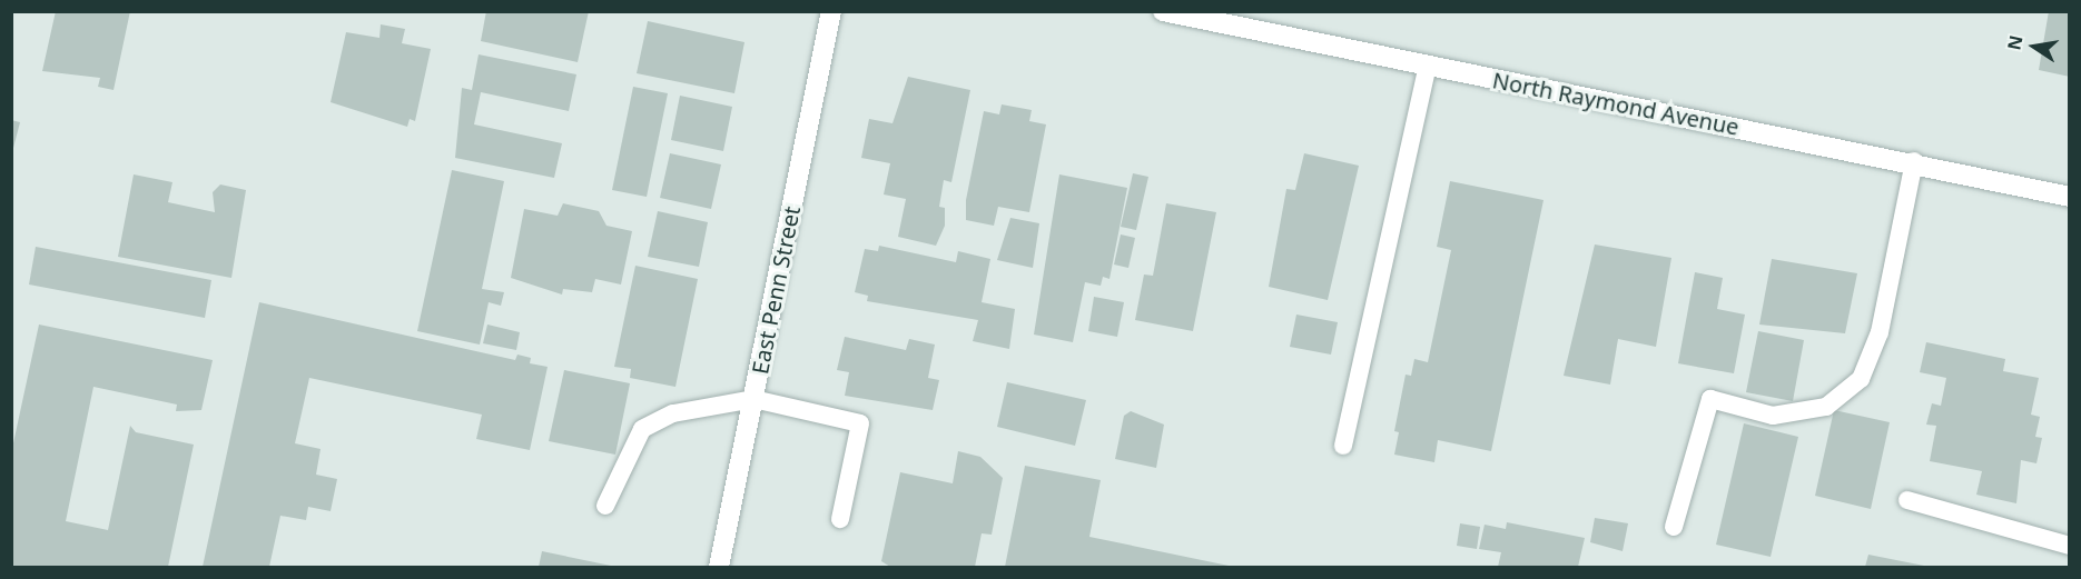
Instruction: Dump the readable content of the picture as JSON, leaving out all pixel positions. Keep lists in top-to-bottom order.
{
  "streets": {
    "street": ["North Raymond Avenue", "East Penn Street"]
  },
  "north": "left"
}
